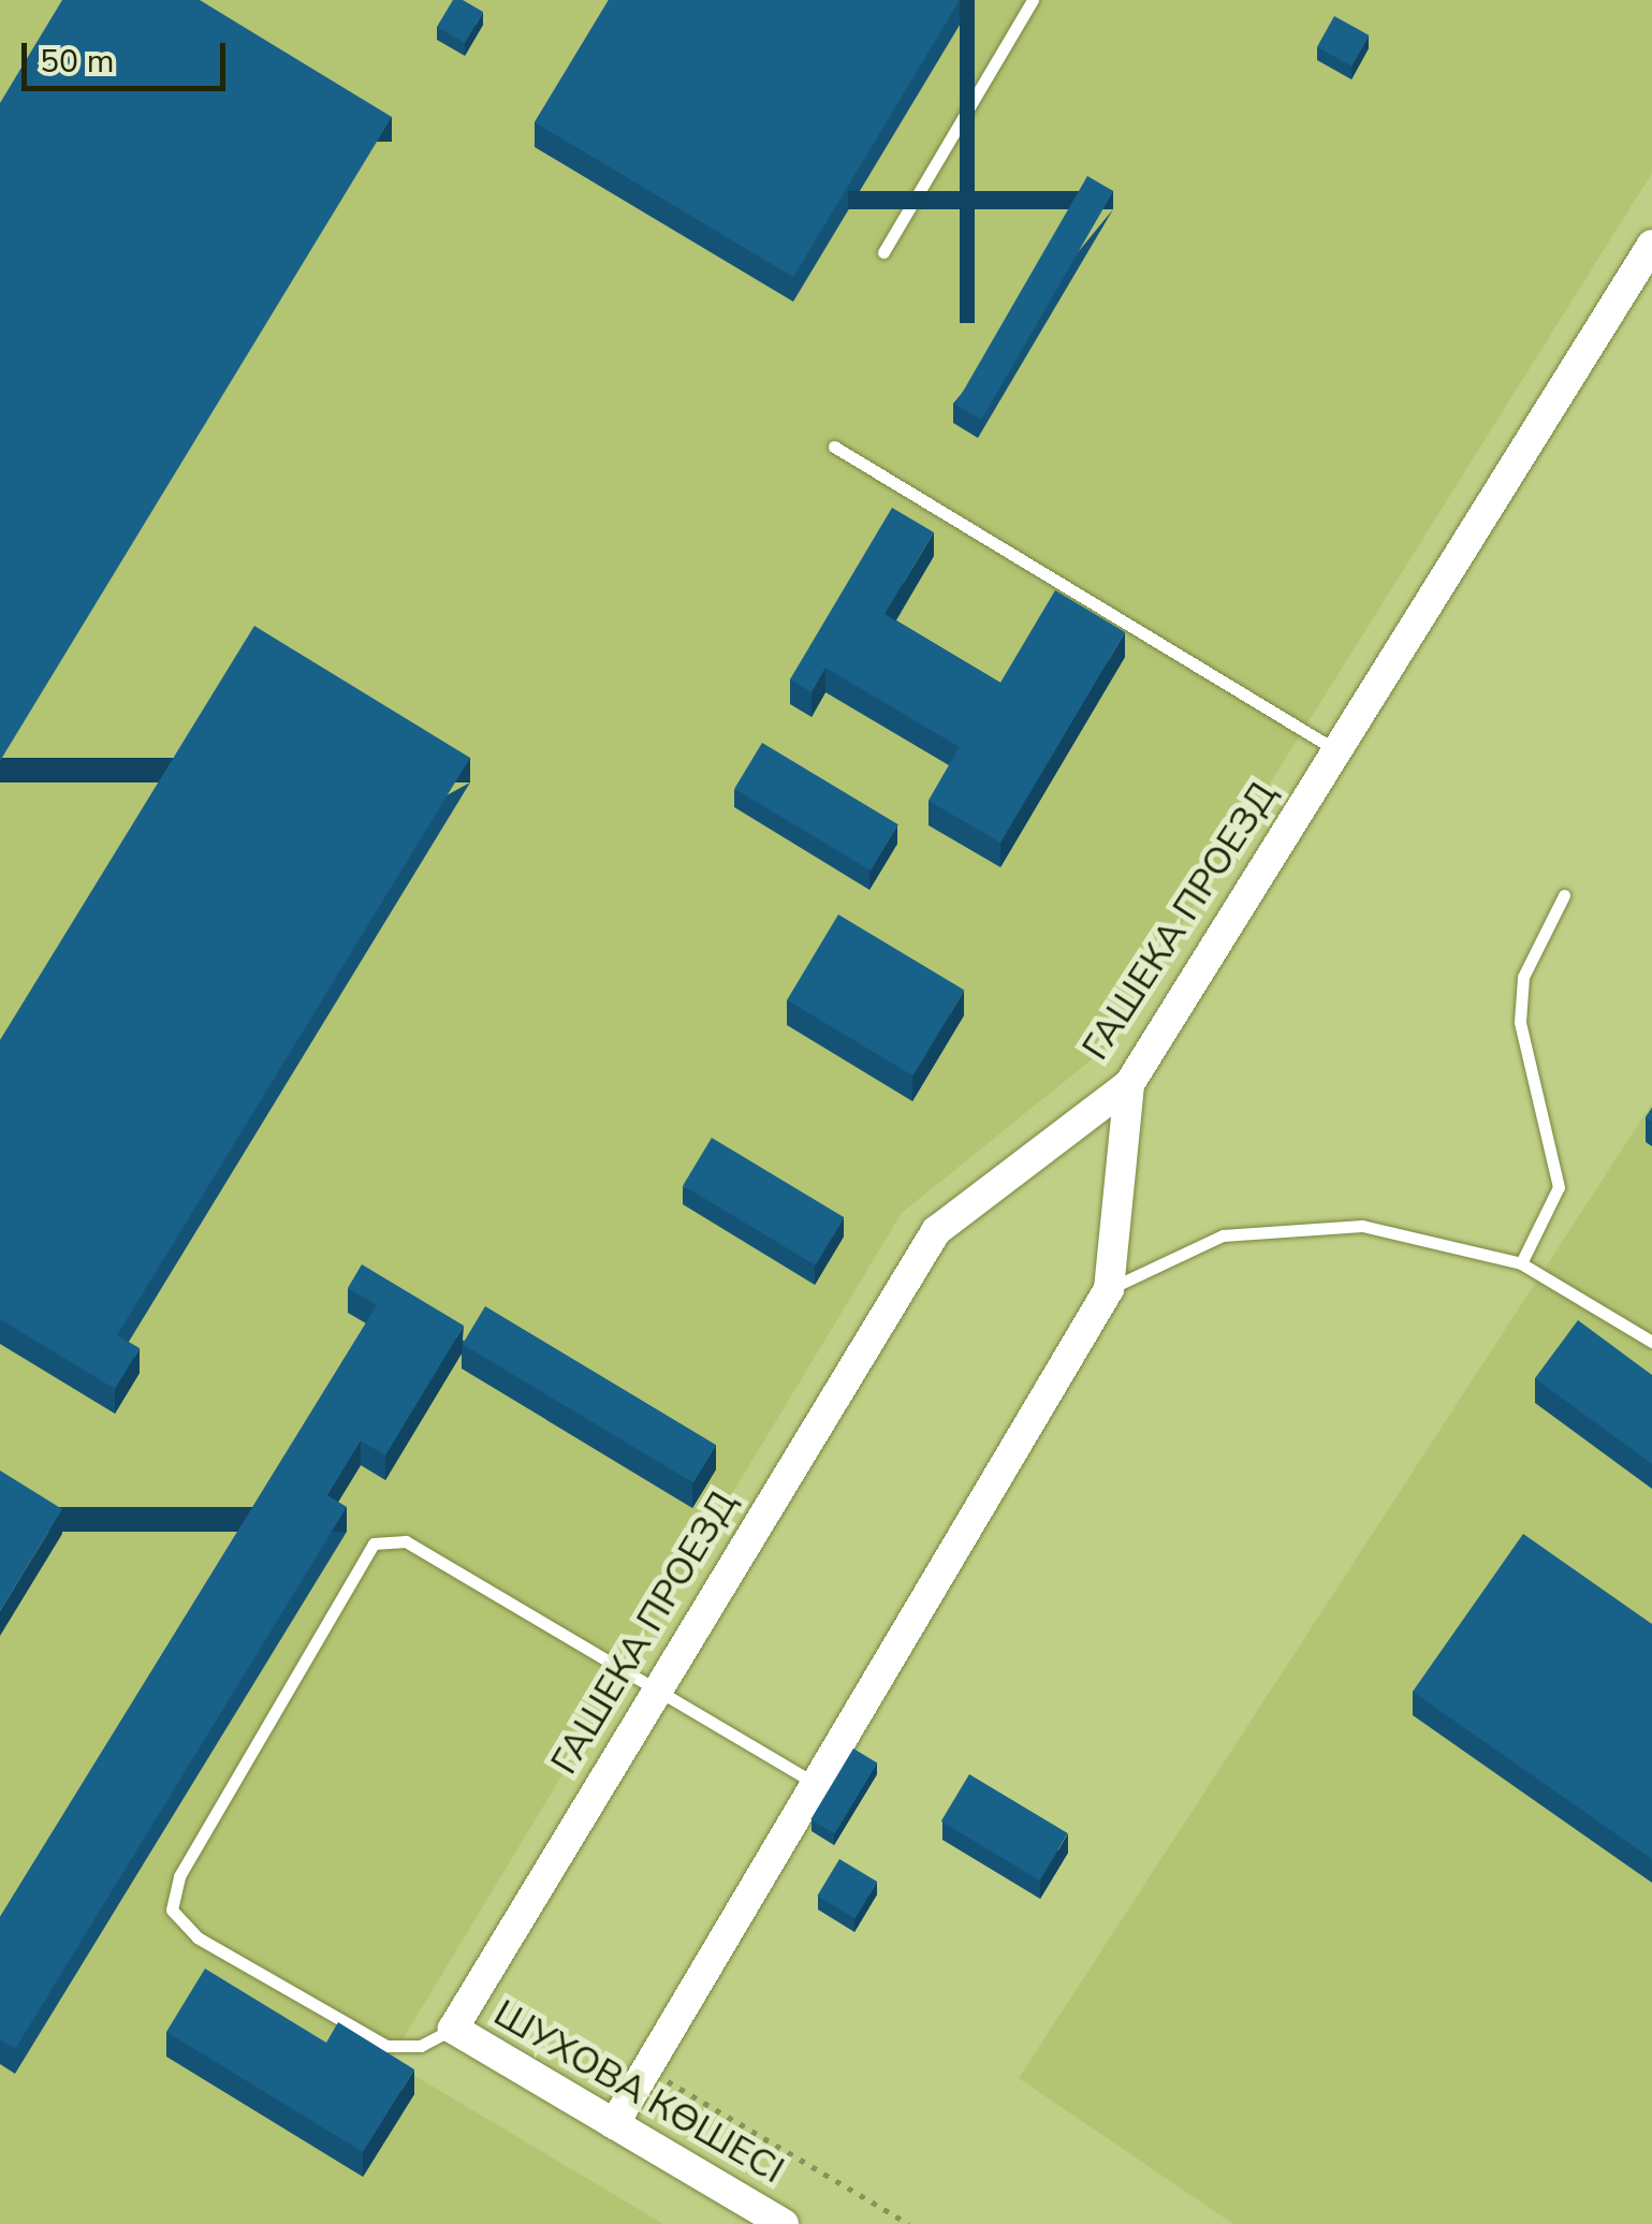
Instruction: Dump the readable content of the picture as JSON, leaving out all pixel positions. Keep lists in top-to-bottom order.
{
  "streets": {
    "street": ["ГАШЕКА ПРОЕЗД", "ШУХОВА КӨШЕСІ"]
  },
  "crossings": [
    ["ГАШЕКА ПРОЕЗД", "ШУХОВА КӨШЕСІ"]
  ],
  "scale_bar": "50 m"
}
